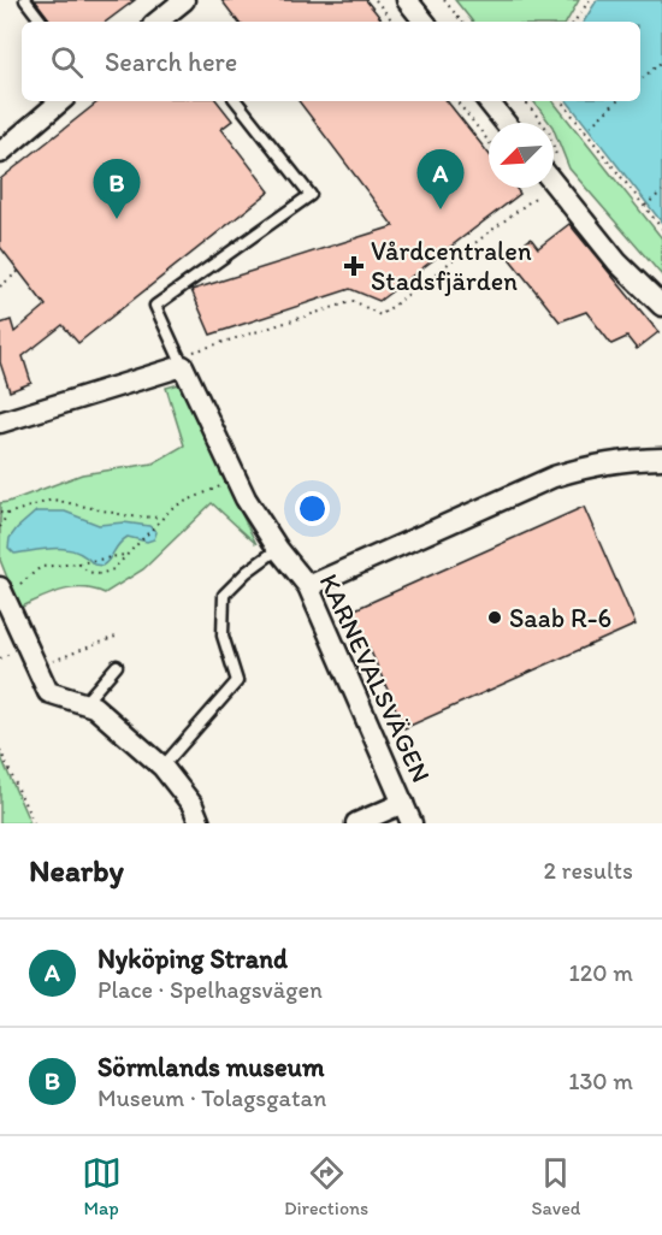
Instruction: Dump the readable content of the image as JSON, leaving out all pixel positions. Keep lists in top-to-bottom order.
{
  "streets": {
    "street": ["KARNEVALSVÄGEN"]
  },
  "places": {
    "health": ["Vårdcentralen Stadsfjärden"],
    "other": ["Saab R-6"]
  },
  "north": "bottom left",
  "page": {
    "search": "Search here",
    "pins": ["A", "B"],
    "heading": ["Nearby", "2 results"],
    "list": [
      {
        "mark": "A",
        "name": "Nyköping Strand",
        "note": "Place · Spelhagsvägen",
        "value": "120 m"
      },
      {
        "mark": "B",
        "name": "Sörmlands museum",
        "note": "Museum · Tolagsgatan",
        "value": "130 m"
      }
    ],
    "nav": ["Map", "Directions", "Saved"]
  }
}
